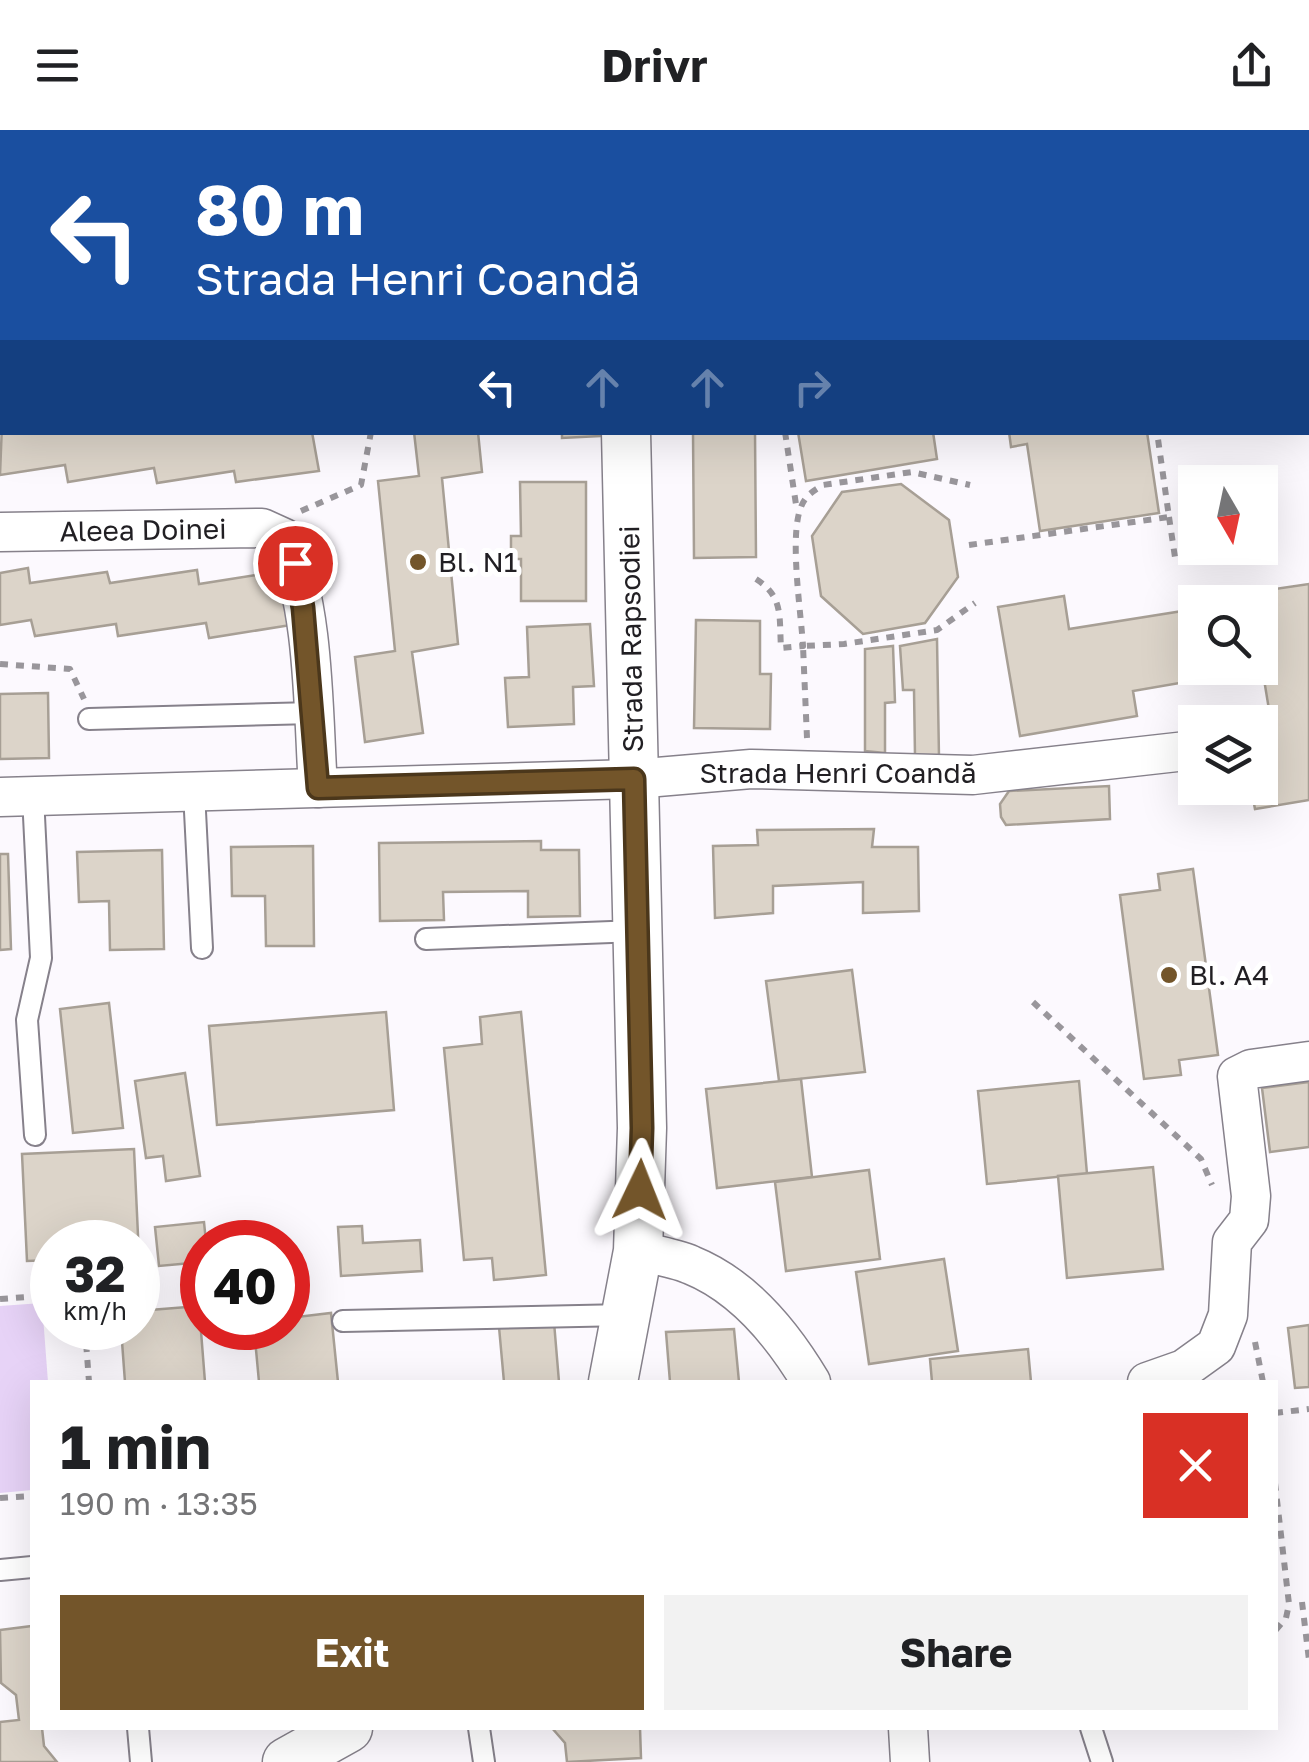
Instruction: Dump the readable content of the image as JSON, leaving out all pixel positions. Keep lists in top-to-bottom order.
{
  "streets": {
    "street": ["Aleea Doinei", "Strada Rapsodiei", "Strada Henri Coandă"]
  },
  "crossings": [
    ["Aleea Doinei", "Strada Henri Coandă"],
    ["Strada Rapsodiei", "Strada Henri Coandă"]
  ],
  "places": ["Bl. N1", "Bl. A4"],
  "north": "bottom",
  "page": {
    "header": "Drivr",
    "turn": ["80 m", "Strada Henri Coandă"],
    "speed": "32 km/h",
    "limit": "40",
    "heading": ["1 min", "190 m · 13:35"],
    "buttons": ["Exit", "Share"]
  }
}
